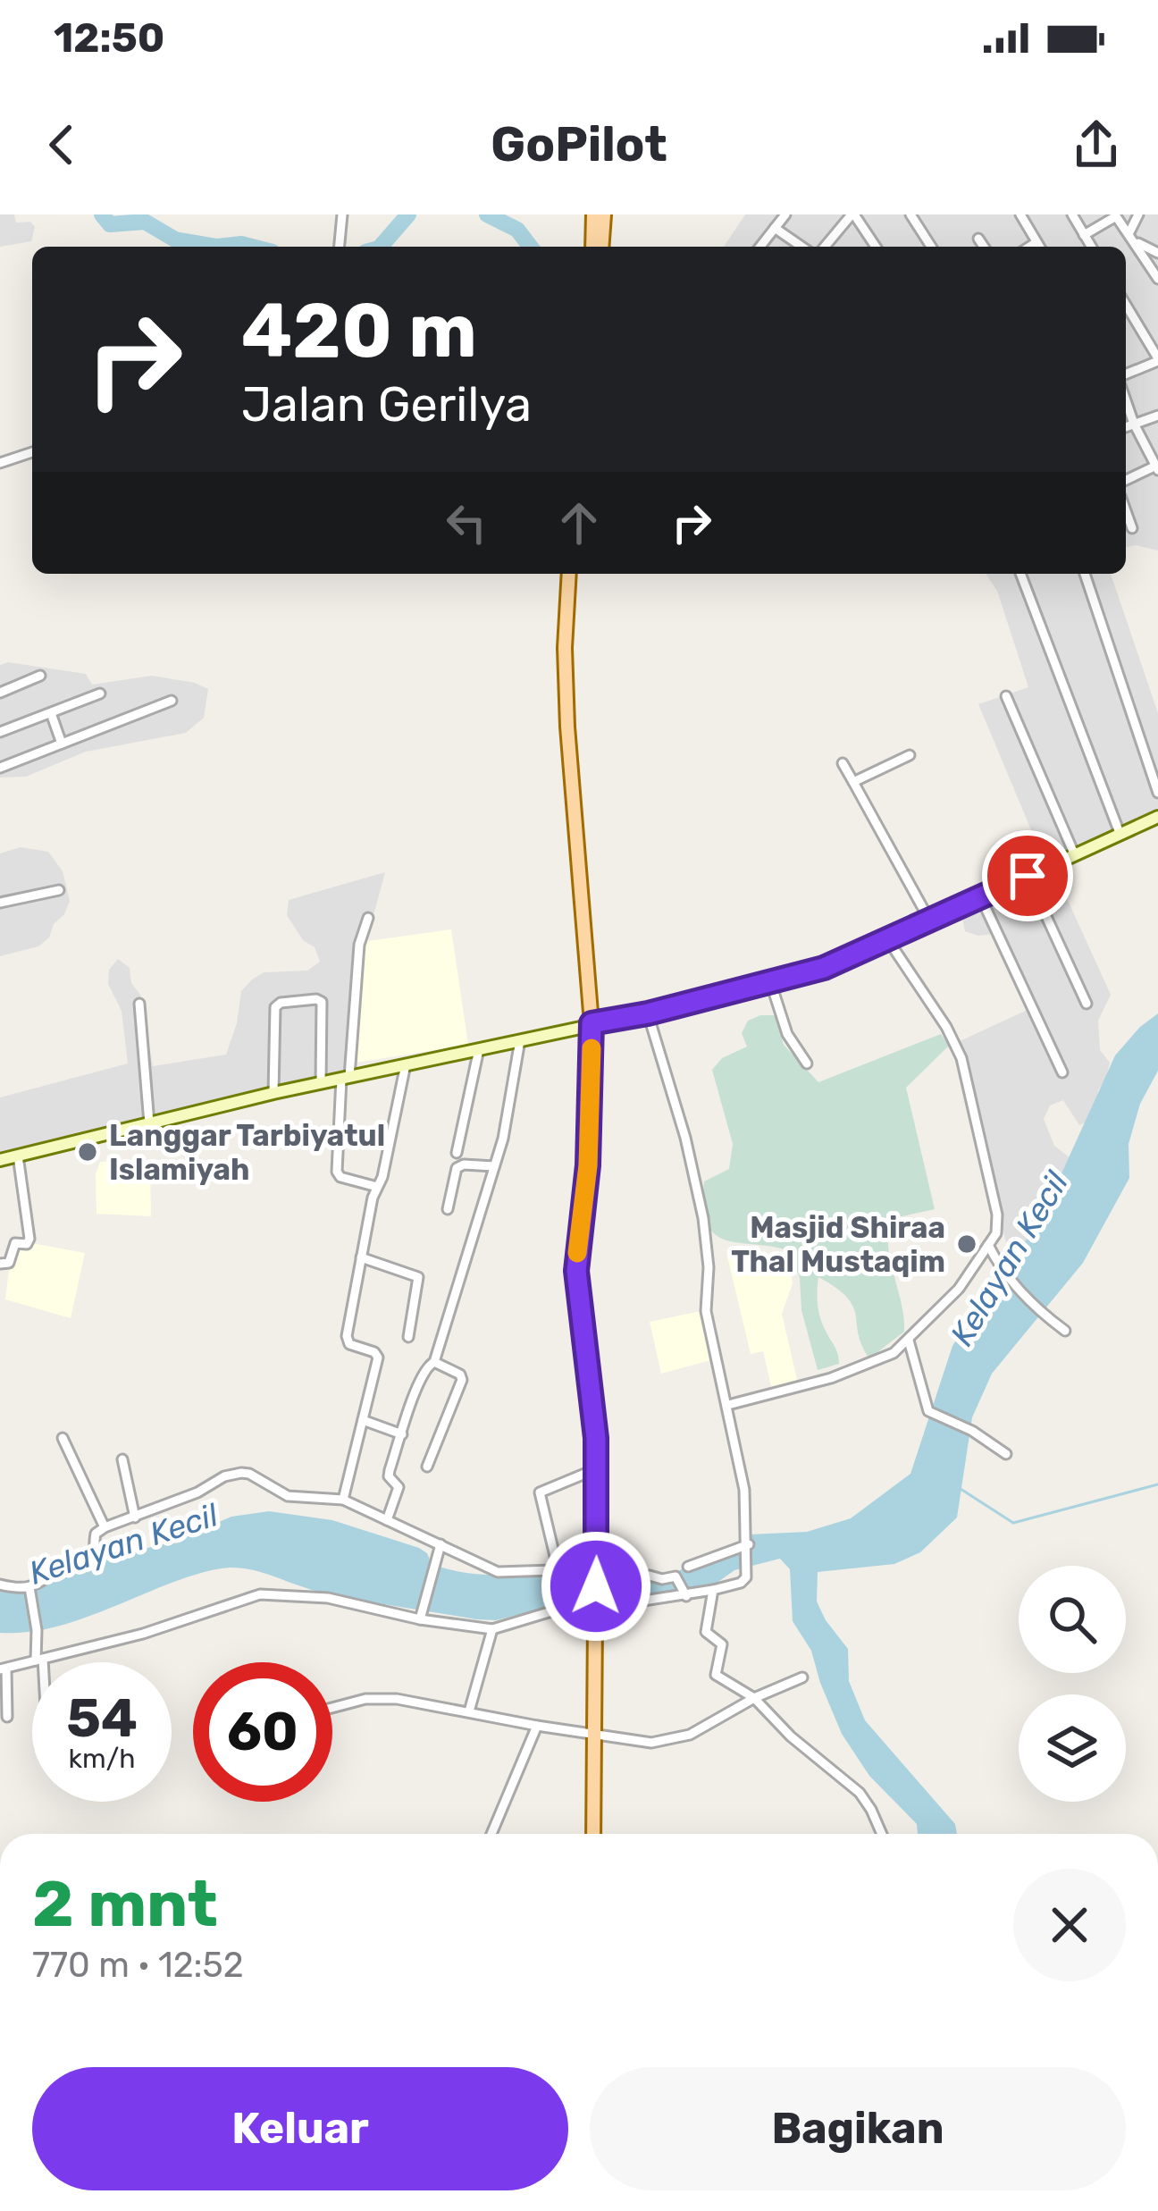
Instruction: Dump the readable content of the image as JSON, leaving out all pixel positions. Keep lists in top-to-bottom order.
{
  "water": ["Kelayan Kecil"],
  "places": ["Langgar Tarbiyatul Islamiyah", "Masjid Shiraa Thal Mustaqim"],
  "page": {
    "status": "12:50",
    "header": "GoPilot",
    "turn": ["420 m", "Jalan Gerilya"],
    "speed": "54 km/h",
    "limit": "60",
    "heading": ["2 mnt", "770 m · 12:52"],
    "buttons": ["Keluar", "Bagikan"]
  }
}
